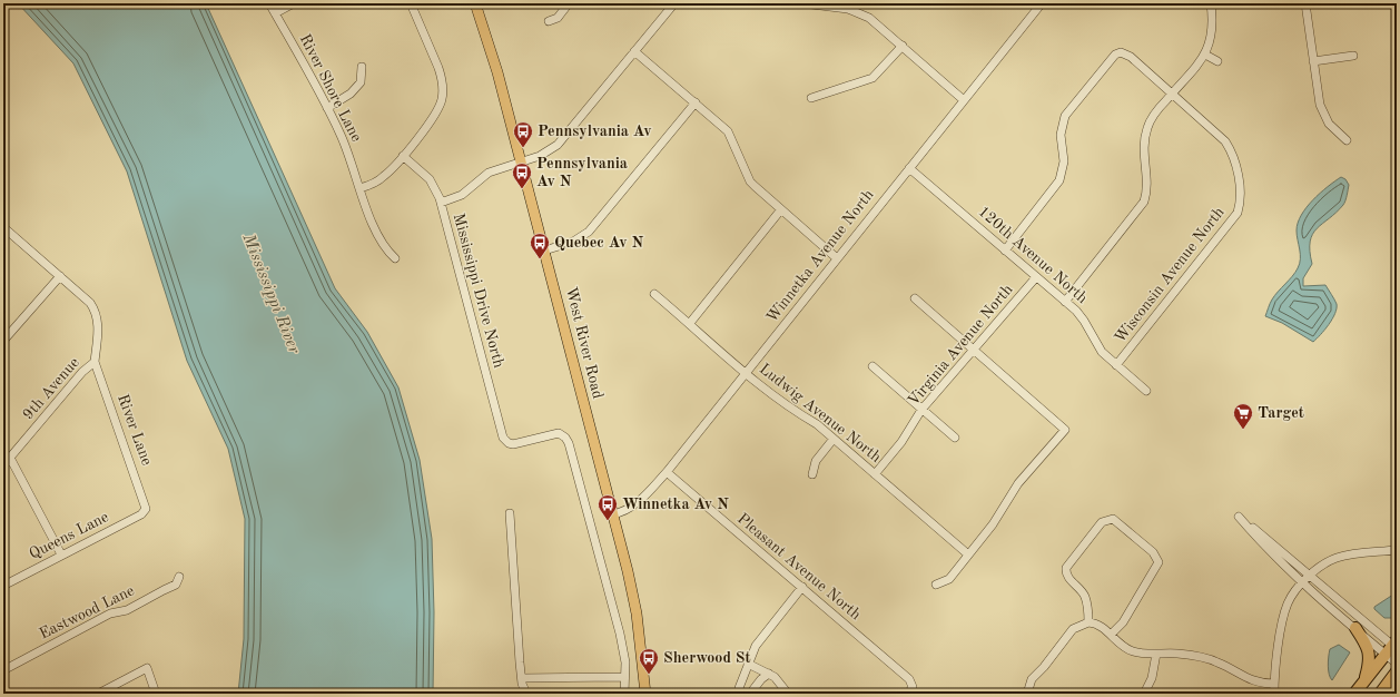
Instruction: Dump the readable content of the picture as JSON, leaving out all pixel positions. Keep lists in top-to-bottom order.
{
  "streets": {
    "main road": ["West River Road"],
    "street": [
      "River Shore Lane",
      "120th Avenue North",
      "Winnetka Avenue North",
      "Wisconsin Avenue North",
      "Mississippi Drive North",
      "Virginia Avenue North",
      "9th Avenue",
      "Ludwig Avenue North",
      "River Lane",
      "Queens Lane",
      "Pleasant Avenue North",
      "Eastwood Lane"
    ]
  },
  "crossings": [
    ["120th Avenue North", "Winnetka Avenue North"],
    ["120th Avenue North", "Wisconsin Avenue North"],
    ["120th Avenue North", "Virginia Avenue North"],
    ["Winnetka Avenue North", "West River Road"],
    ["Winnetka Avenue North", "Ludwig Avenue North"],
    ["Winnetka Avenue North", "Pleasant Avenue North"],
    ["Virginia Avenue North", "Ludwig Avenue North"],
    ["9th Avenue", "River Lane"],
    ["River Lane", "Queens Lane"]
  ],
  "water": ["Mississippi River"],
  "places": {
    "bus stop": [
      "Pennsylvania Av",
      "Pennsylvania Av N",
      "Quebec Av N",
      "Winnetka Av N",
      "Sherwood St"
    ],
    "supermarket": ["Target"]
  }
}
